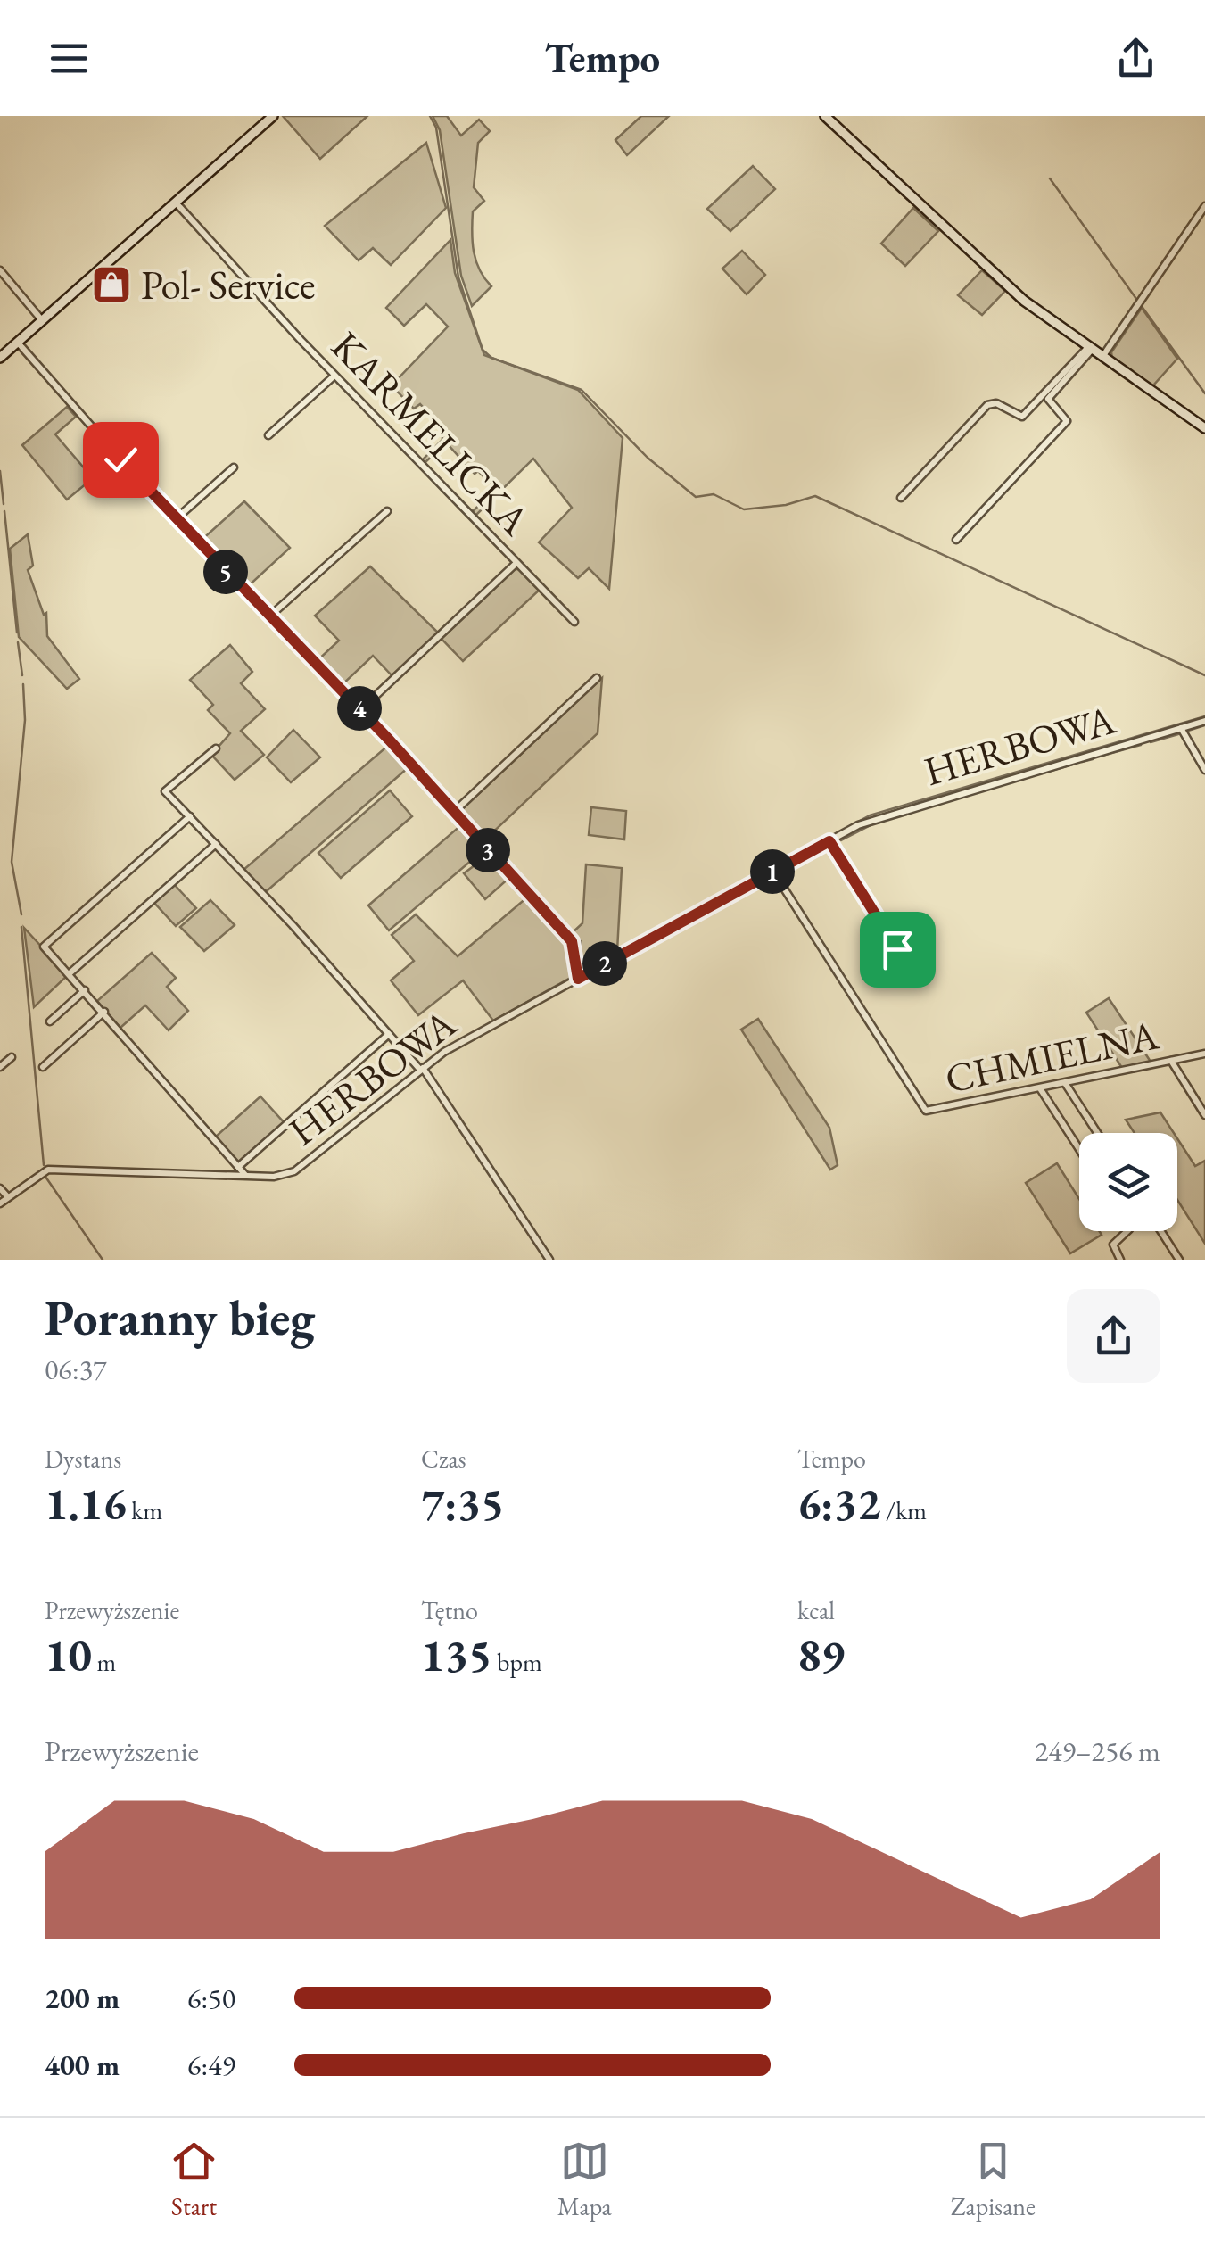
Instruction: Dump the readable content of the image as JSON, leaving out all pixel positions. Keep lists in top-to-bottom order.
{
  "streets": {
    "street": ["KARMELICKA", "HERBOWA", "CHMIELNA"]
  },
  "crossings": [
    ["HERBOWA", "CHMIELNA"]
  ],
  "places": {
    "shop": ["Pol- Service"]
  },
  "page": {
    "header": "Tempo",
    "pins": [
      "5",
      "4",
      "3",
      "1",
      "2"
    ],
    "heading": ["Poranny bieg", "06:37"],
    "stats": [
      ["Dystans", "1.16 km"],
      ["Czas", "7:35"],
      ["Tempo", "6:32 /km"],
      ["Przewyższenie", "10 m"],
      ["Tętno", "135 bpm"],
      ["kcal", "89"]
    ],
    "chart": ["Przewyższenie", "249–256 m"],
    "list": [
      {
        "name": "200 m",
        "note": "6:50"
      },
      {
        "name": "400 m",
        "note": "6:49"
      }
    ],
    "tabs": ["Start", "Mapa", "Zapisane"]
  }
}
